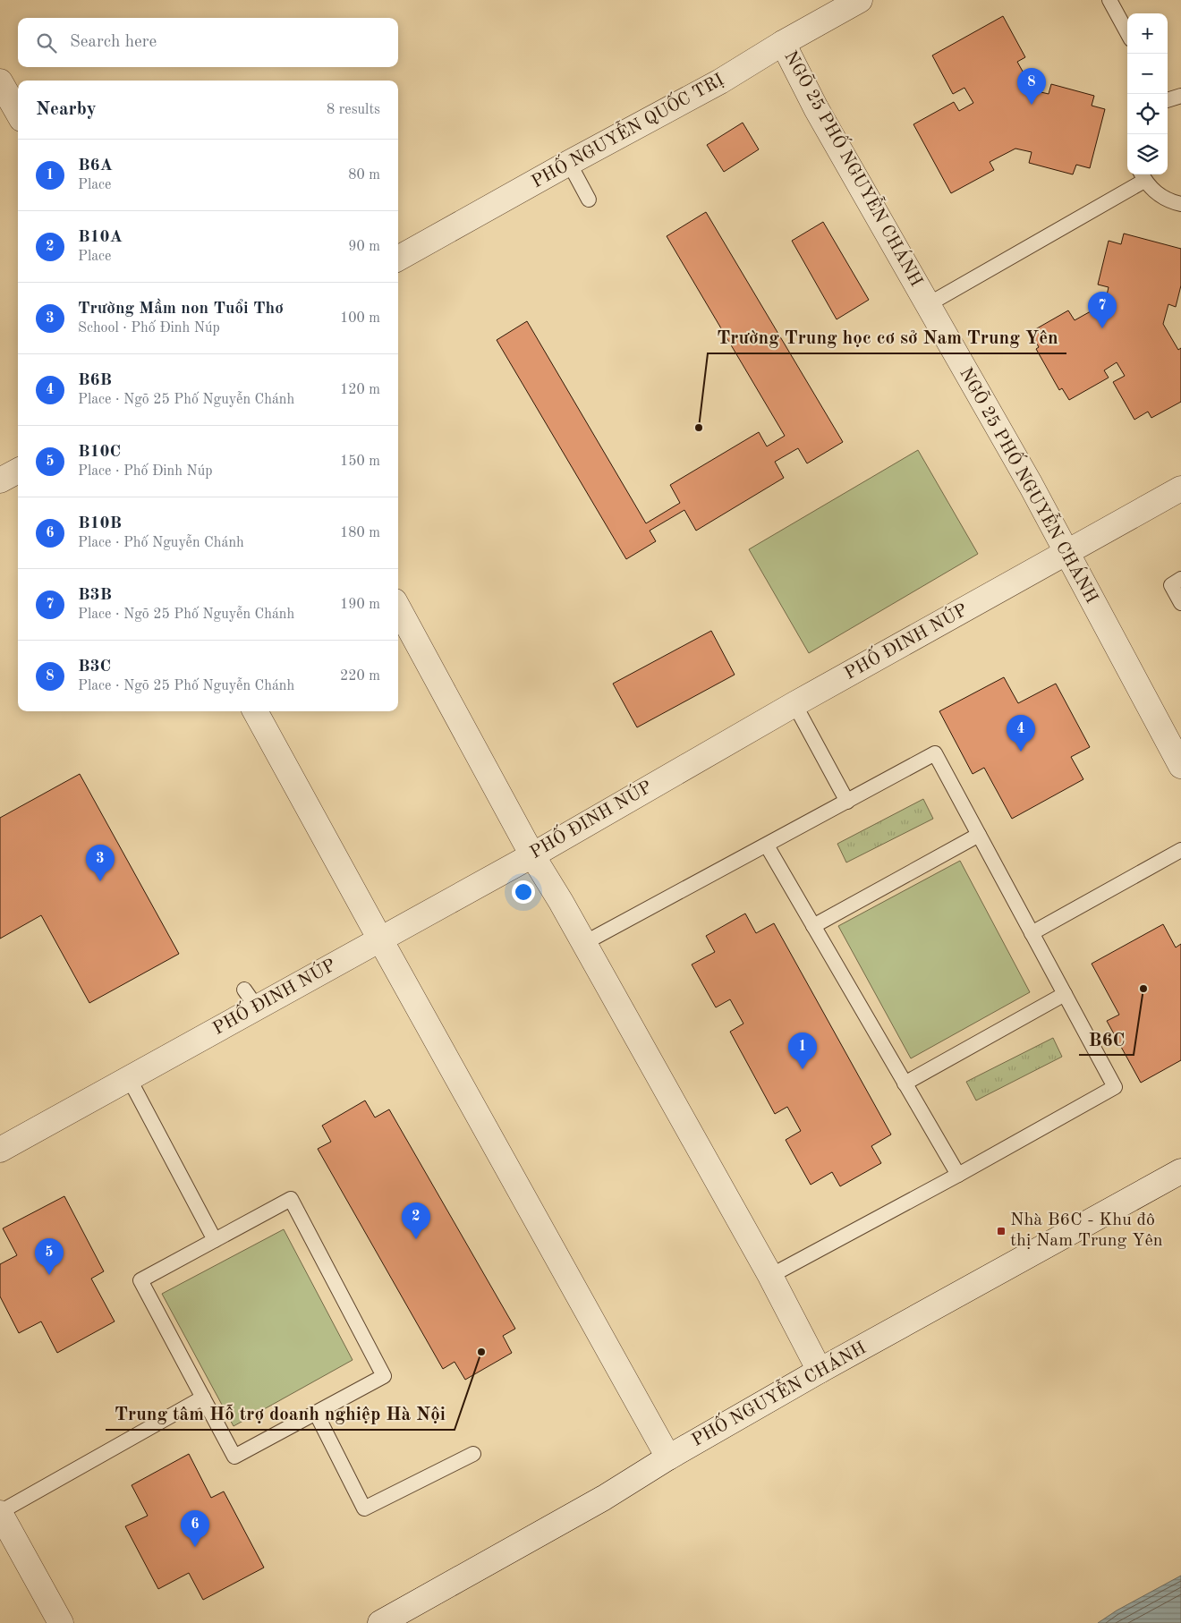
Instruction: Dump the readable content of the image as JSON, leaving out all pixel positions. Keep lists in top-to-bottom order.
{
  "streets": {
    "street": [
      "PHỐ NGUYỄN QUỐC TRỊ",
      "NGÕ 25 PHỐ NGUYỄN CHÁNH",
      "PHỐ ĐINH NÚP",
      "PHỐ NGUYỄN CHÁNH"
    ]
  },
  "crossings": [
    ["PHỐ NGUYỄN QUỐC TRỊ", "NGÕ 25 PHỐ NGUYỄN CHÁNH"],
    ["NGÕ 25 PHỐ NGUYỄN CHÁNH", "PHỐ ĐINH NÚP"]
  ],
  "places": {
    "other": ["Trường Trung học cơ sở Nam Trung Yên", "B6C", "Trung tâm Hỗ trợ doanh nghiệp Hà Nội"],
    "transit": ["Nhà B6C - Khu đô thị Nam Trung Yên"]
  },
  "page": {
    "map_buttons": ["+", "−"],
    "search": "Search here",
    "pins": [
      "8",
      "7",
      "4",
      "3",
      "1",
      "2",
      "5",
      "6"
    ],
    "heading": ["Nearby", "8 results"],
    "list": [
      {
        "mark": "1",
        "name": "B6A",
        "note": "Place",
        "value": "80 m"
      },
      {
        "mark": "2",
        "name": "B10A",
        "note": "Place",
        "value": "90 m"
      },
      {
        "mark": "3",
        "name": "Trường Mầm non Tuổi Thơ",
        "note": "School · Phố Đinh Núp",
        "value": "100 m"
      },
      {
        "mark": "4",
        "name": "B6B",
        "note": "Place · Ngõ 25 Phố Nguyễn Chánh",
        "value": "120 m"
      },
      {
        "mark": "5",
        "name": "B10C",
        "note": "Place · Phố Đinh Núp",
        "value": "150 m"
      },
      {
        "mark": "6",
        "name": "B10B",
        "note": "Place · Phố Nguyễn Chánh",
        "value": "180 m"
      },
      {
        "mark": "7",
        "name": "B3B",
        "note": "Place · Ngõ 25 Phố Nguyễn Chánh",
        "value": "190 m"
      },
      {
        "mark": "8",
        "name": "B3C",
        "note": "Place · Ngõ 25 Phố Nguyễn Chánh",
        "value": "220 m"
      }
    ]
  }
}
